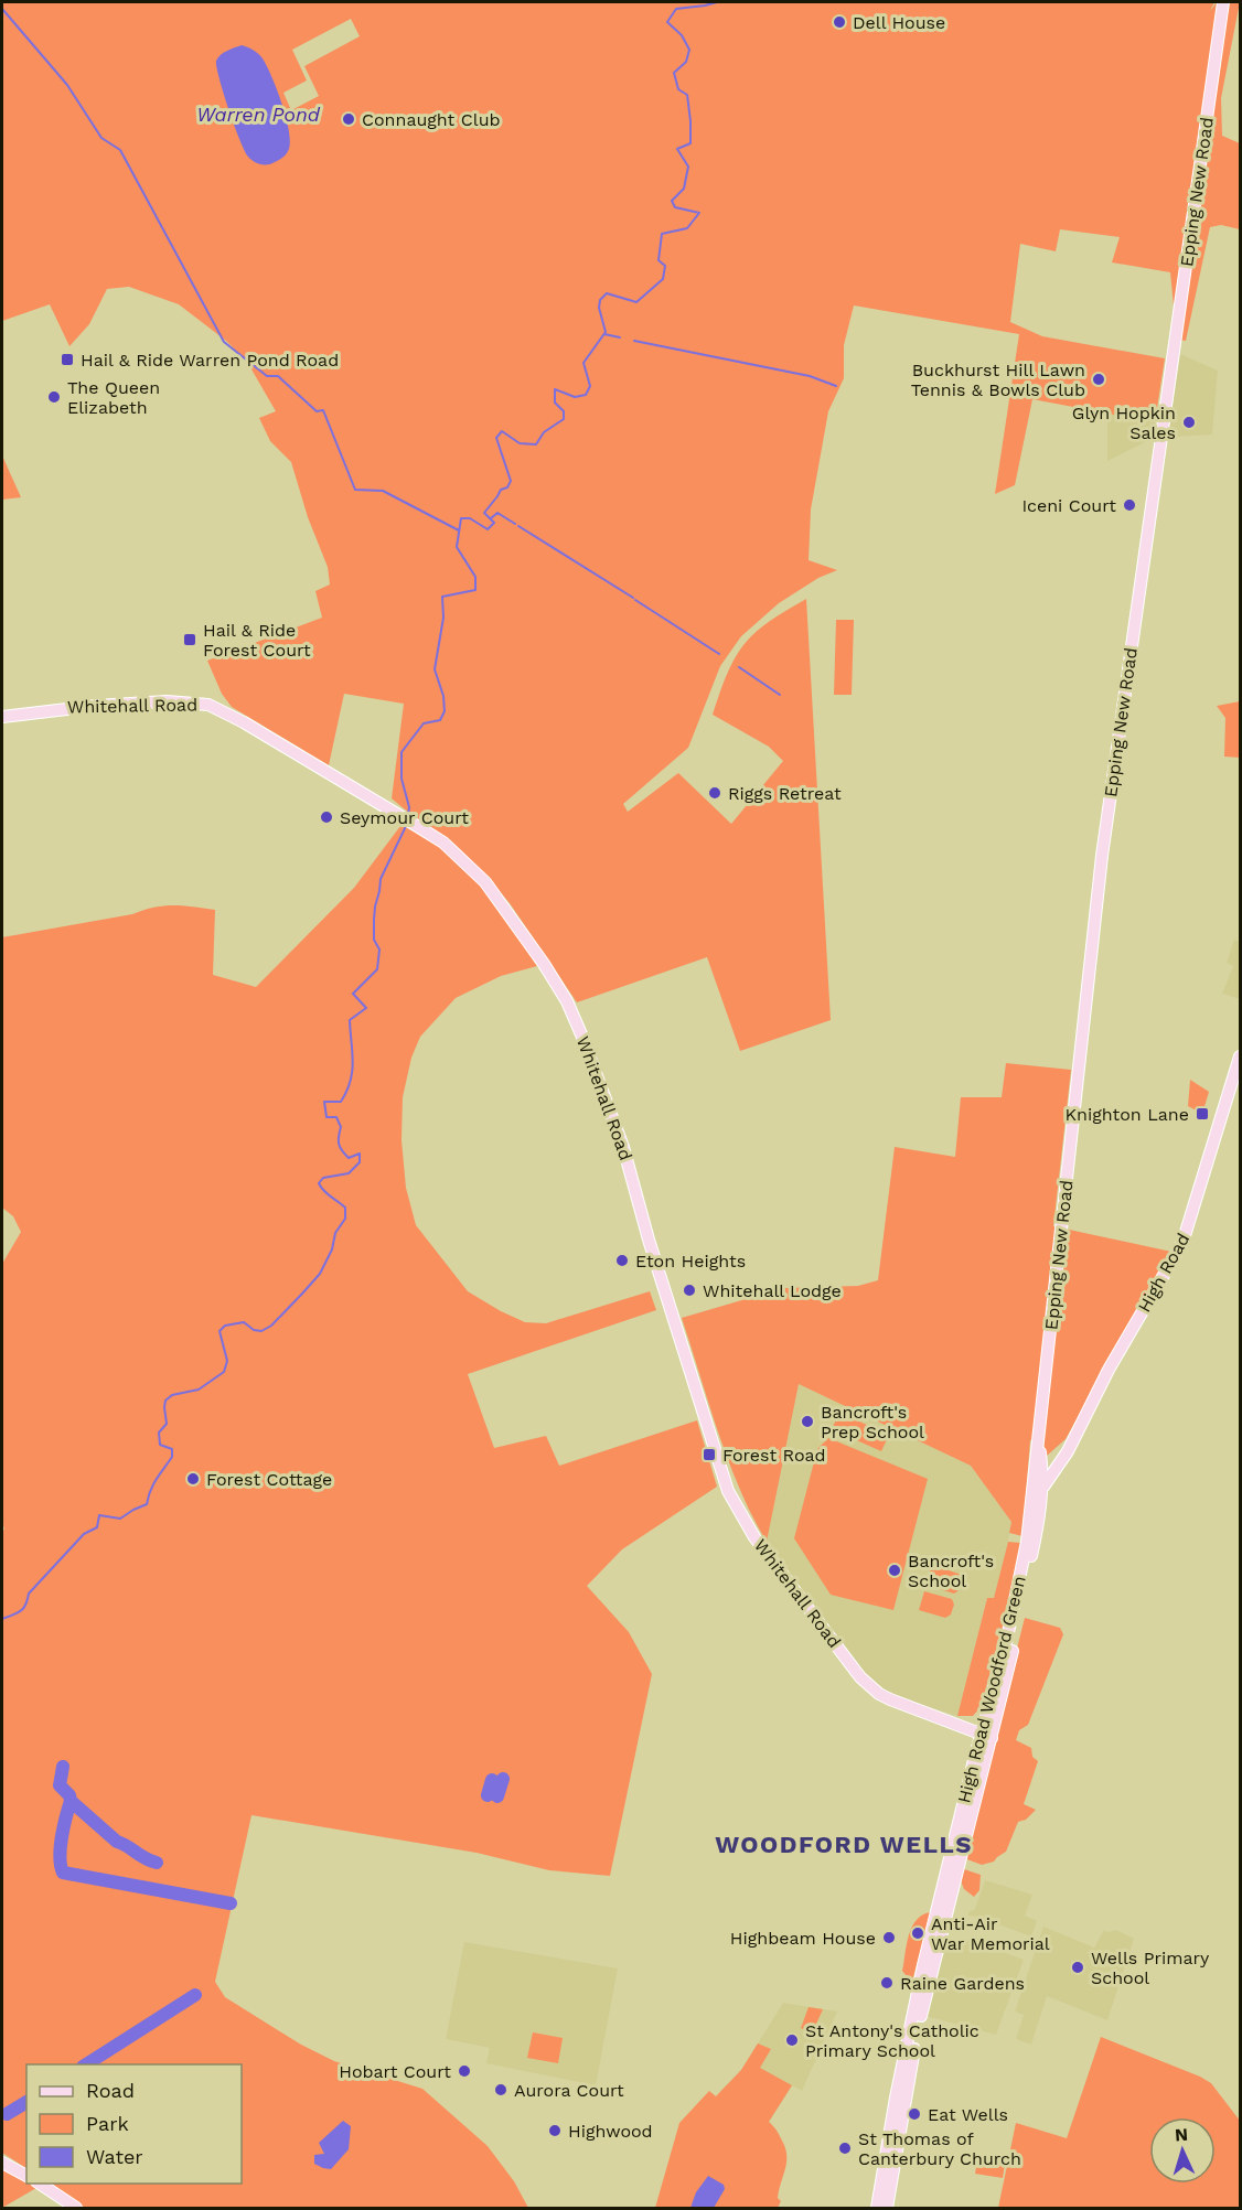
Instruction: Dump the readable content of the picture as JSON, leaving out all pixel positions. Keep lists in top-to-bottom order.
{
  "streets": {
    "main road": [
      "Epping New Road",
      "Whitehall Road",
      "High Road",
      "High Road Woodford Green"
    ]
  },
  "crossings": [
    ["Epping New Road", "High Road"],
    ["Epping New Road", "High Road Woodford Green"],
    ["Whitehall Road", "High Road Woodford Green"],
    ["High Road", "High Road Woodford Green"]
  ],
  "districts": ["WOODFORD WELLS"],
  "water": ["Warren Pond"],
  "places": {
    "other": [
      "Dell House",
      "Connaught Club",
      "Buckhurst Hill Lawn Tennis & Bowls Club",
      "The Queen Elizabeth",
      "Glyn Hopkin Sales",
      "Iceni Court",
      "Riggs Retreat",
      "Seymour Court",
      "Eton Heights",
      "Whitehall Lodge",
      "Bancroft's Prep School",
      "Forest Cottage",
      "Bancroft's School",
      "Anti-Air War Memorial",
      "Highbeam House",
      "Wells Primary School",
      "Raine Gardens",
      "St Antony's Catholic Primary School",
      "Hobart Court",
      "Aurora Court",
      "Eat Wells",
      "Highwood",
      "St Thomas of Canterbury Church"
    ],
    "transit": [
      "Hail & Ride Warren Pond Road",
      "Hail & Ride Forest Court",
      "Knighton Lane",
      "Forest Road"
    ]
  },
  "legend": ["Road", "Park", "Water"],
  "north": "top"
}
